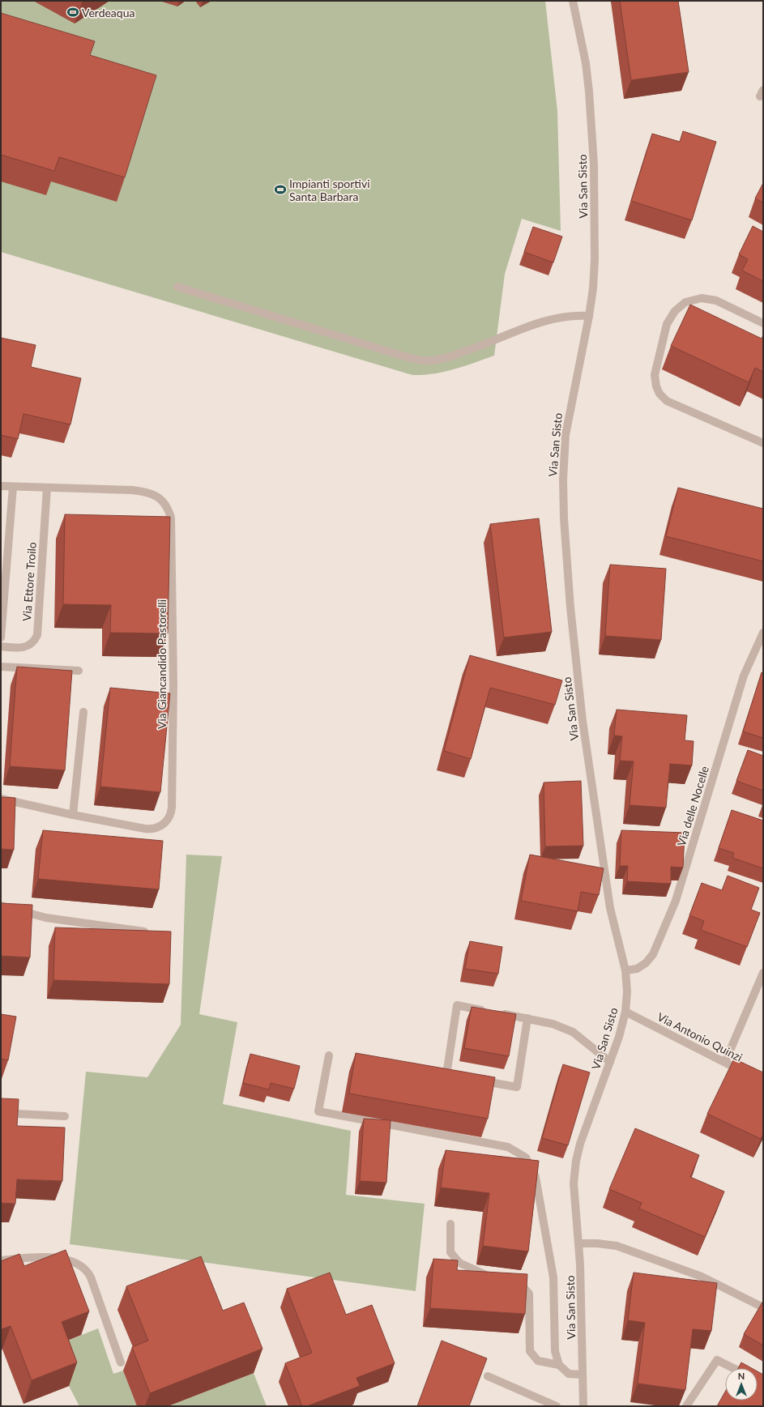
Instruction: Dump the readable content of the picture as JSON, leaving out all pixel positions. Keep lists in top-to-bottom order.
{
  "streets": {
    "street": [
      "Via San Sisto",
      "Via Ettore Troilo",
      "Via Giancandido Pastorelli",
      "Via delle Nocelle",
      "Via Antonio Quinzi"
    ]
  },
  "crossings": [
    ["Via San Sisto", "Via delle Nocelle"],
    ["Via San Sisto", "Via Antonio Quinzi"],
    ["Via Ettore Troilo", "Via Giancandido Pastorelli"]
  ],
  "places": {
    "sports": ["Verdeaqua", "Impianti sportivi Santa Barbara"]
  },
  "north": "top"
}
